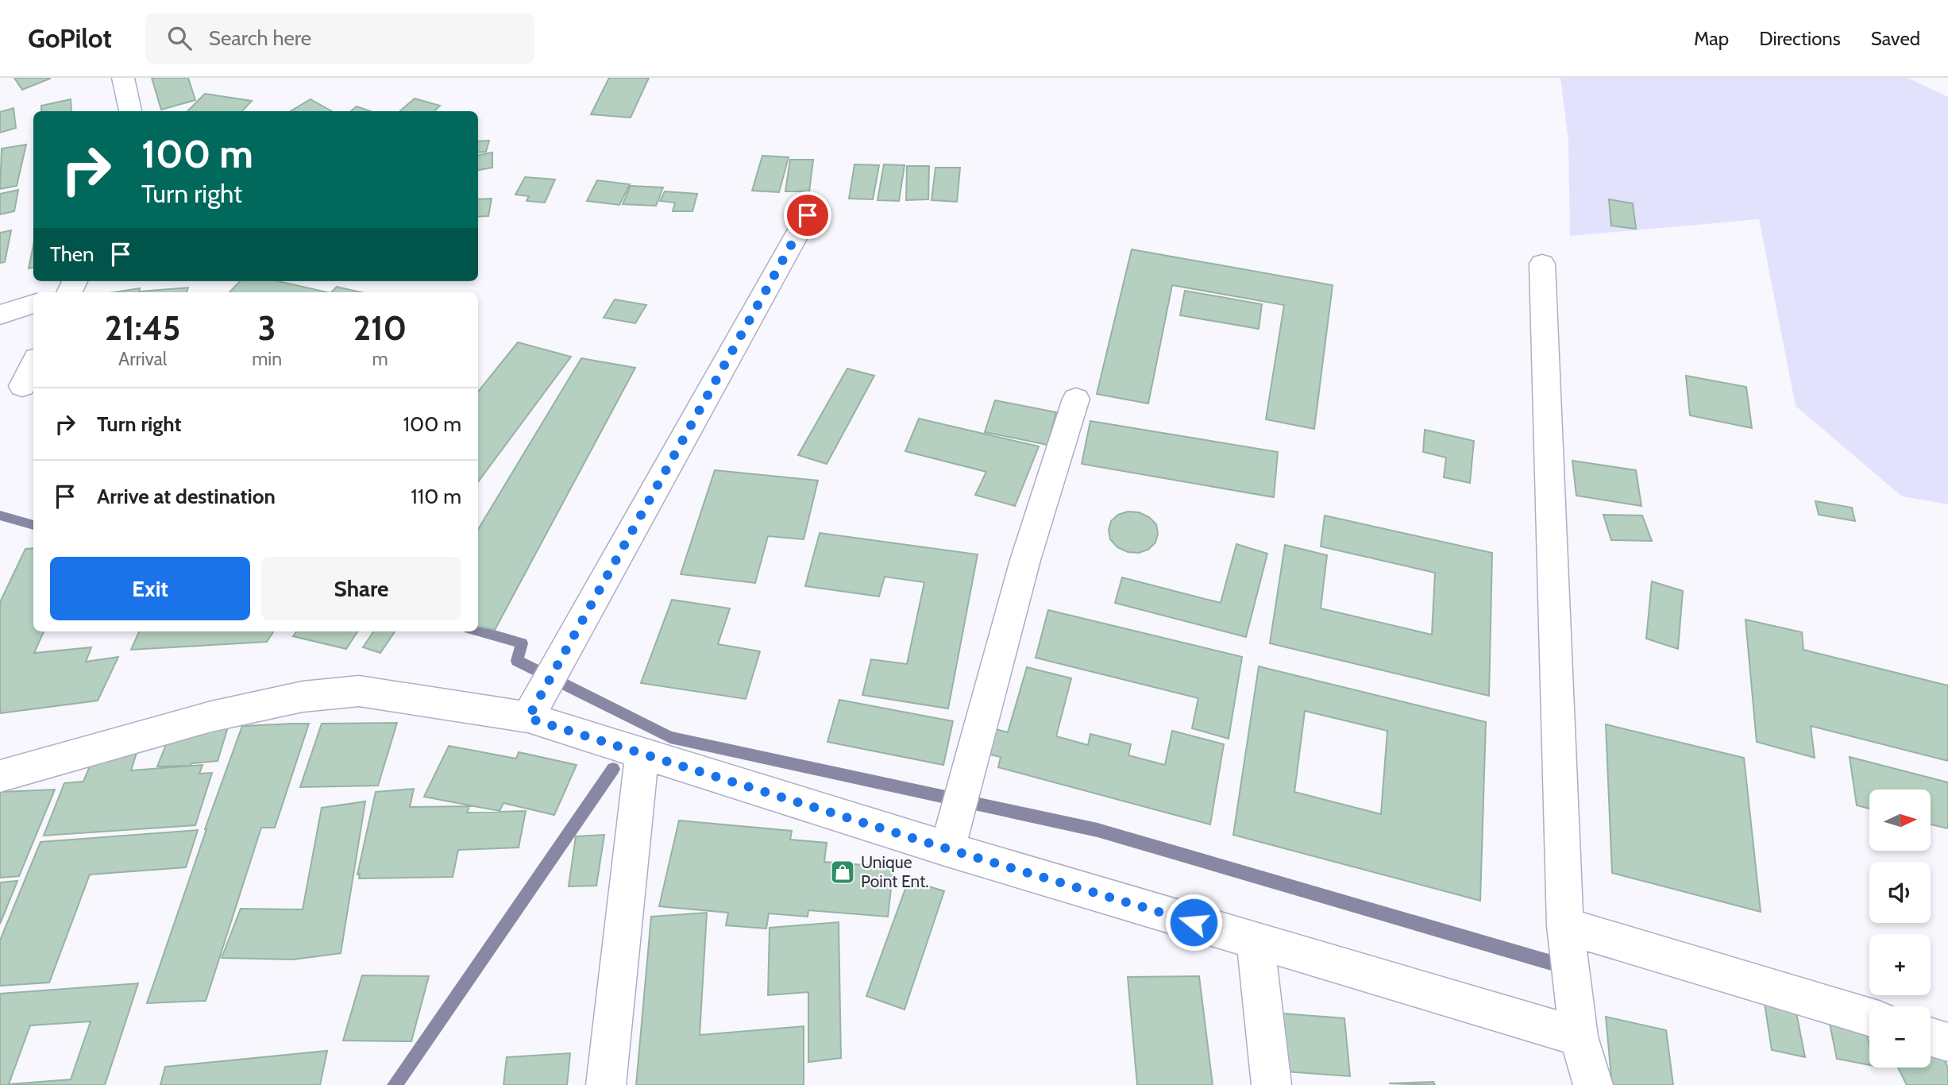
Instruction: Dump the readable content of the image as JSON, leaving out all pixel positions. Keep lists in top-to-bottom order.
{
  "places": {
    "shop": ["Unique Point Ent."]
  },
  "north": "right",
  "page": {
    "header": "GoPilot",
    "search": "Search here",
    "nav": ["Map", "Directions", "Saved"],
    "turn": ["100 m", "Turn right"],
    "then": "Then",
    "eta": [
      "21:45",
      "Arrival",
      "3",
      "min",
      "210",
      "m"
    ],
    "list": [
      {
        "name": "Turn right",
        "value": "100 m"
      },
      {
        "name": "Arrive at destination",
        "value": "110 m"
      }
    ],
    "buttons": ["Exit", "Share"],
    "map_buttons": ["+", "−"]
  }
}
